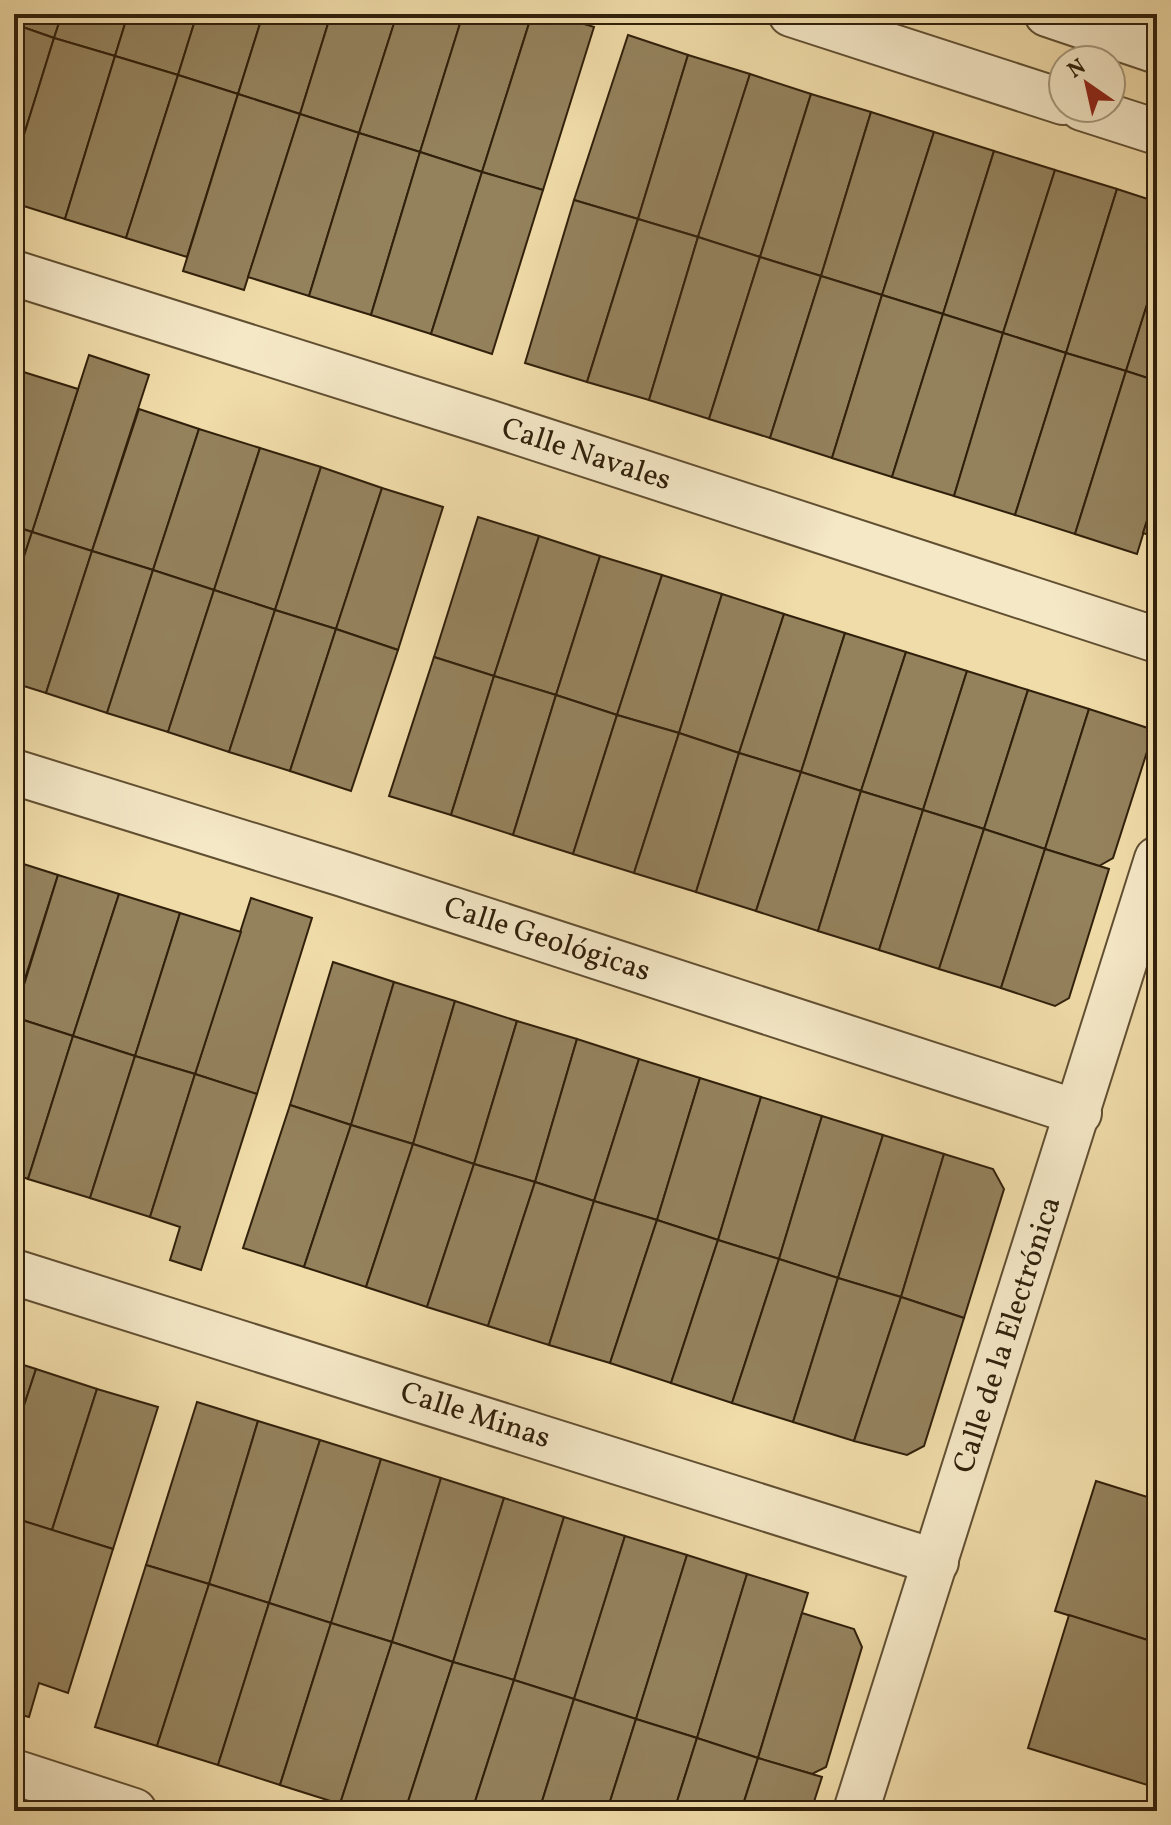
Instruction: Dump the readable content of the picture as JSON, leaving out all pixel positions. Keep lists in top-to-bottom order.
{
  "streets": {
    "street": [
      "Calle Navales",
      "Calle Geológicas",
      "Calle de la Electrónica",
      "Calle Minas"
    ]
  },
  "crossings": [
    ["Calle Geológicas", "Calle de la Electrónica"],
    ["Calle de la Electrónica", "Calle Minas"]
  ],
  "north": "top left"
}
